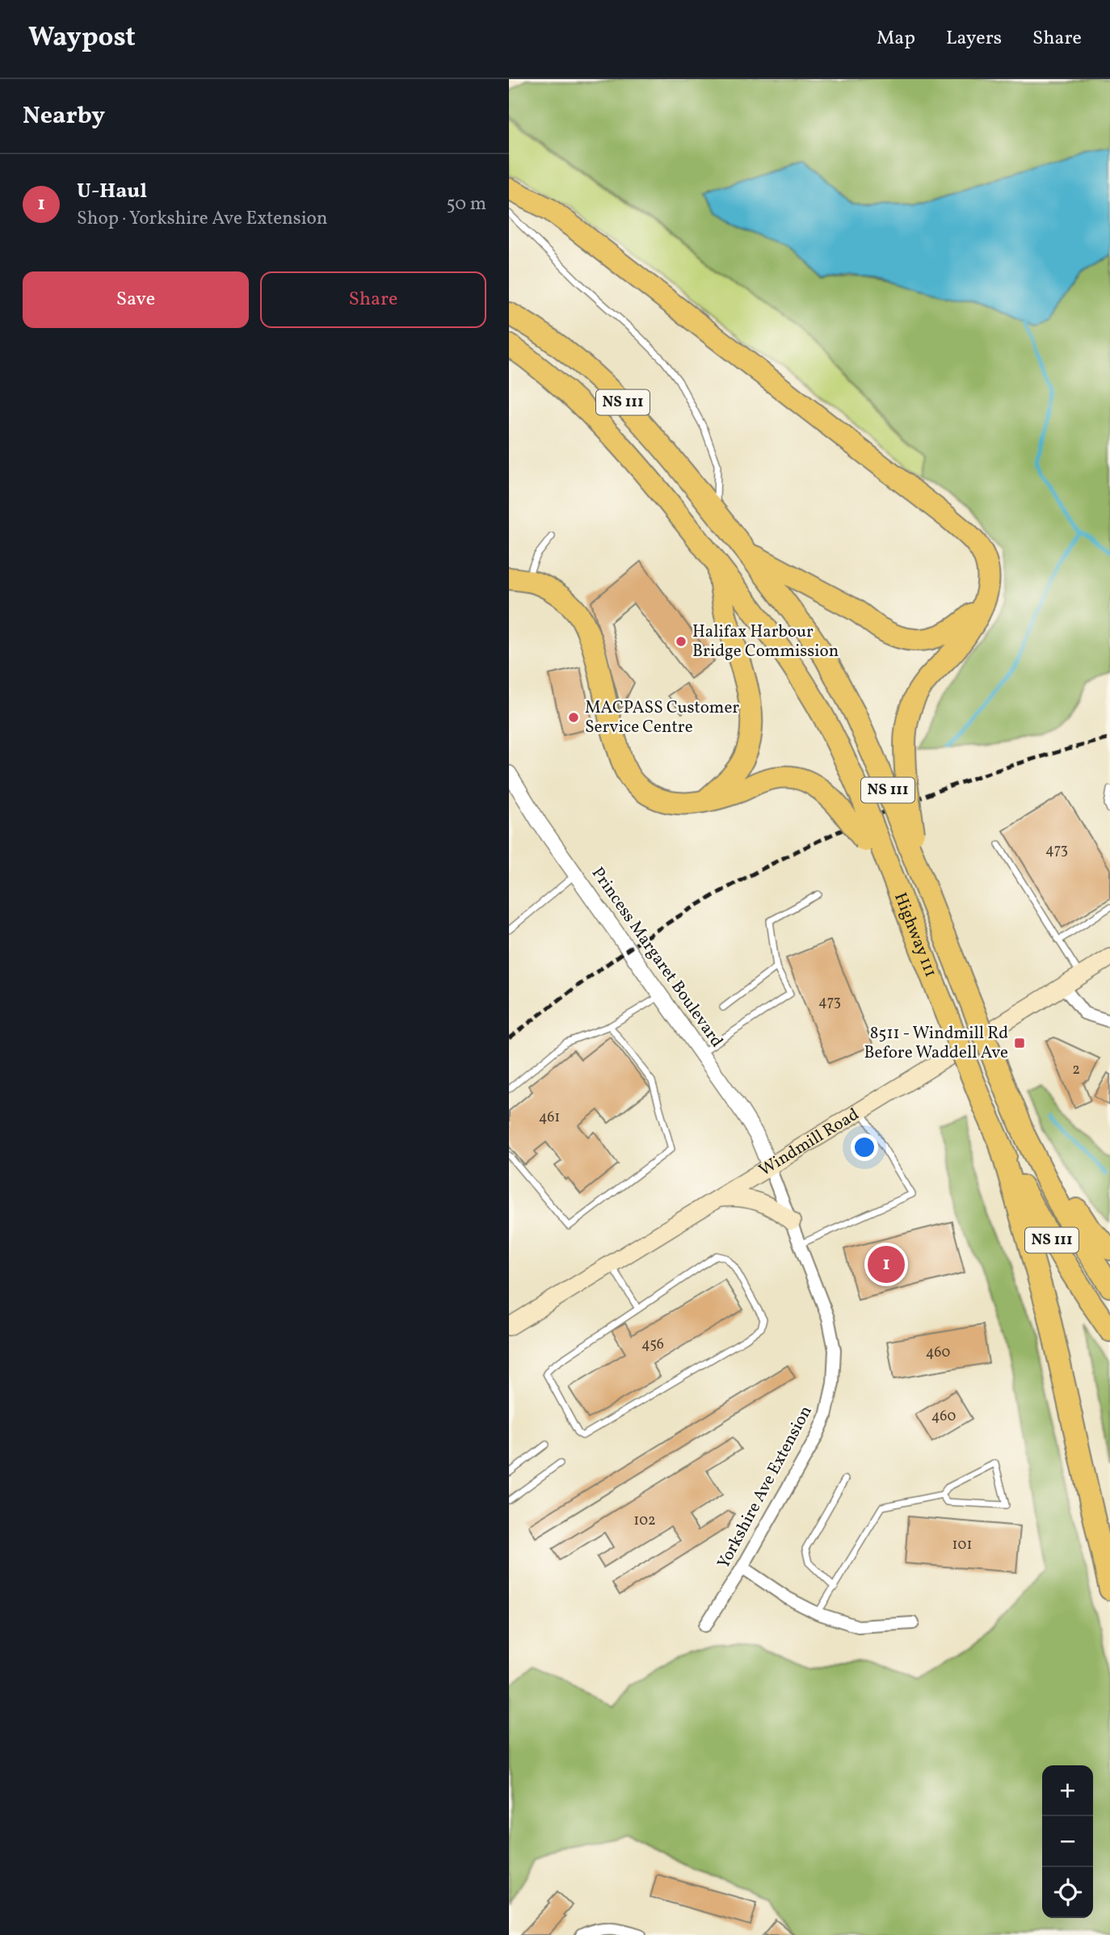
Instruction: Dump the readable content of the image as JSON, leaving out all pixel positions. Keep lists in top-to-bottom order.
{
  "streets": {
    "highway": ["NS 111", "Highway 111"],
    "main road": ["Windmill Road"],
    "street": ["Princess Margaret Boulevard", "Yorkshire Ave Extension"]
  },
  "crossings": [
    ["NS 111", "Highway 111"],
    ["Princess Margaret Boulevard", "Windmill Road"],
    ["Princess Margaret Boulevard", "Yorkshire Ave Extension"],
    ["Windmill Road", "Yorkshire Ave Extension"]
  ],
  "places": {
    "other": ["Halifax Harbour Bridge Commission", "MACPASS Customer Service Centre"],
    "transit": ["8511 - Windmill Rd Before Waddell Ave"]
  },
  "house_numbers": [
    "473",
    "473",
    "2",
    "461",
    "456",
    "460",
    "460",
    "102",
    "101"
  ],
  "page": {
    "header": "Waypost",
    "nav": ["Map", "Layers", "Share"],
    "heading": "Nearby",
    "list": [
      {
        "mark": "1",
        "name": "U-Haul",
        "note": "Shop · Yorkshire Ave Extension",
        "value": "50 m"
      }
    ],
    "buttons": ["Save", "Share"],
    "pins": "1",
    "map_buttons": ["+", "−"]
  }
}
